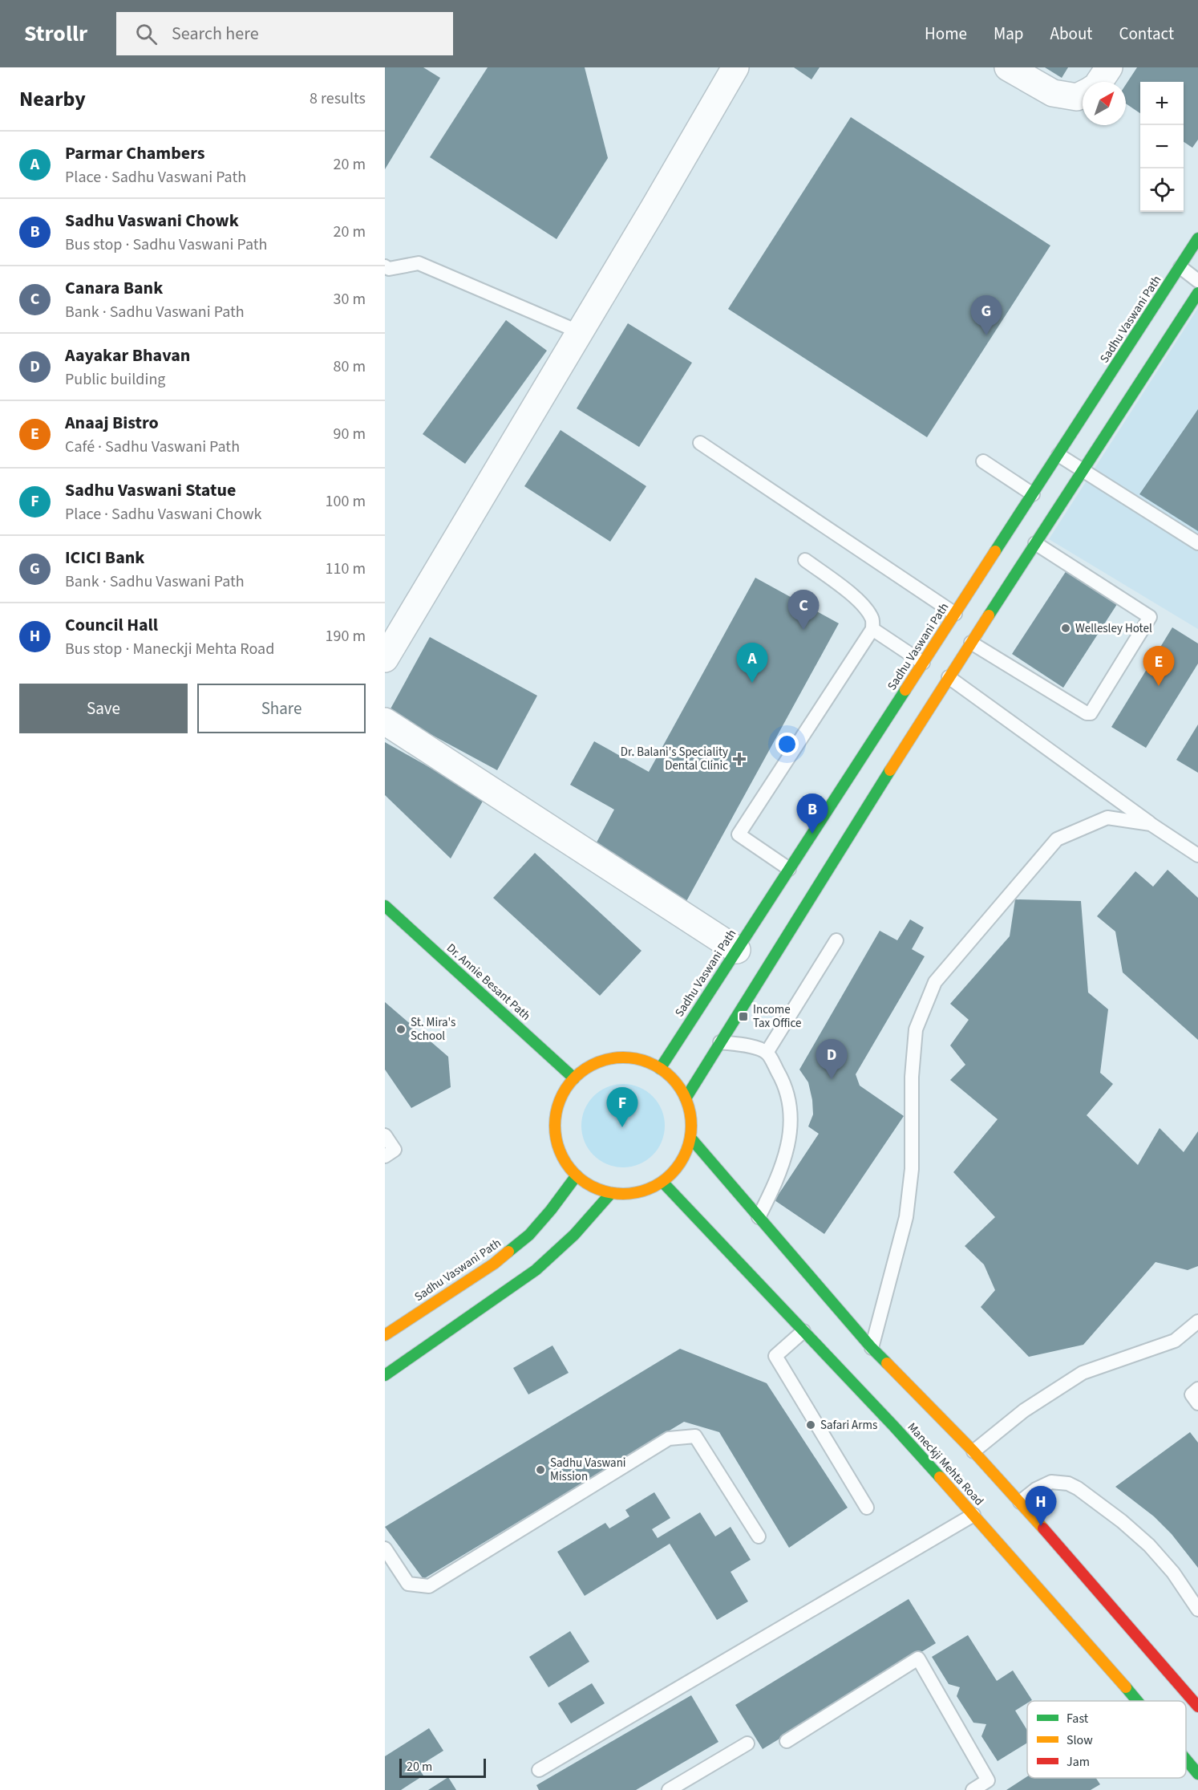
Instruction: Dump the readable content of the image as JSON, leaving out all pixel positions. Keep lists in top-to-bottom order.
{
  "streets": {
    "main road": ["Sadhu Vaswani Path", "Dr. Annie Besant Path", "Maneckji Mehta Road"]
  },
  "crossings": [
    ["Sadhu Vaswani Path", "Dr. Annie Besant Path"],
    ["Sadhu Vaswani Path", "Maneckji Mehta Road"],
    ["Dr. Annie Besant Path", "Maneckji Mehta Road"]
  ],
  "places": {
    "other": [
      "Wellesley Hotel",
      "St. Mira's School",
      "Safari Arms",
      "Sadhu Vaswani Mission"
    ],
    "health": ["Dr. Balani's Speciality Dental Clinic"],
    "transit": ["Income Tax Office"]
  },
  "legend": ["Fast", "Slow", "Jam"],
  "scale_bar": "20 m",
  "north": "top right",
  "page": {
    "header": "Strollr",
    "search": "Search here",
    "nav": [
      "Home",
      "Map",
      "About",
      "Contact"
    ],
    "heading": ["Nearby", "8 results"],
    "map_buttons": ["+", "−"],
    "list": [
      {
        "mark": "A",
        "name": "Parmar Chambers",
        "note": "Place · Sadhu Vaswani Path",
        "value": "20 m"
      },
      {
        "mark": "B",
        "name": "Sadhu Vaswani Chowk",
        "note": "Bus stop · Sadhu Vaswani Path",
        "value": "20 m"
      },
      {
        "mark": "C",
        "name": "Canara Bank",
        "note": "Bank · Sadhu Vaswani Path",
        "value": "30 m"
      },
      {
        "mark": "D",
        "name": "Aayakar Bhavan",
        "note": "Public building",
        "value": "80 m"
      },
      {
        "mark": "E",
        "name": "Anaaj Bistro",
        "note": "Café · Sadhu Vaswani Path",
        "value": "90 m"
      },
      {
        "mark": "F",
        "name": "Sadhu Vaswani Statue",
        "note": "Place · Sadhu Vaswani Chowk",
        "value": "100 m"
      },
      {
        "mark": "G",
        "name": "ICICI Bank",
        "note": "Bank · Sadhu Vaswani Path",
        "value": "110 m"
      },
      {
        "mark": "H",
        "name": "Council Hall",
        "note": "Bus stop · Maneckji Mehta Road",
        "value": "190 m"
      }
    ],
    "pins": [
      "G",
      "C",
      "A",
      "E",
      "B",
      "D",
      "F",
      "H"
    ],
    "buttons": ["Save", "Share"],
    "scale": "20 m"
  }
}
